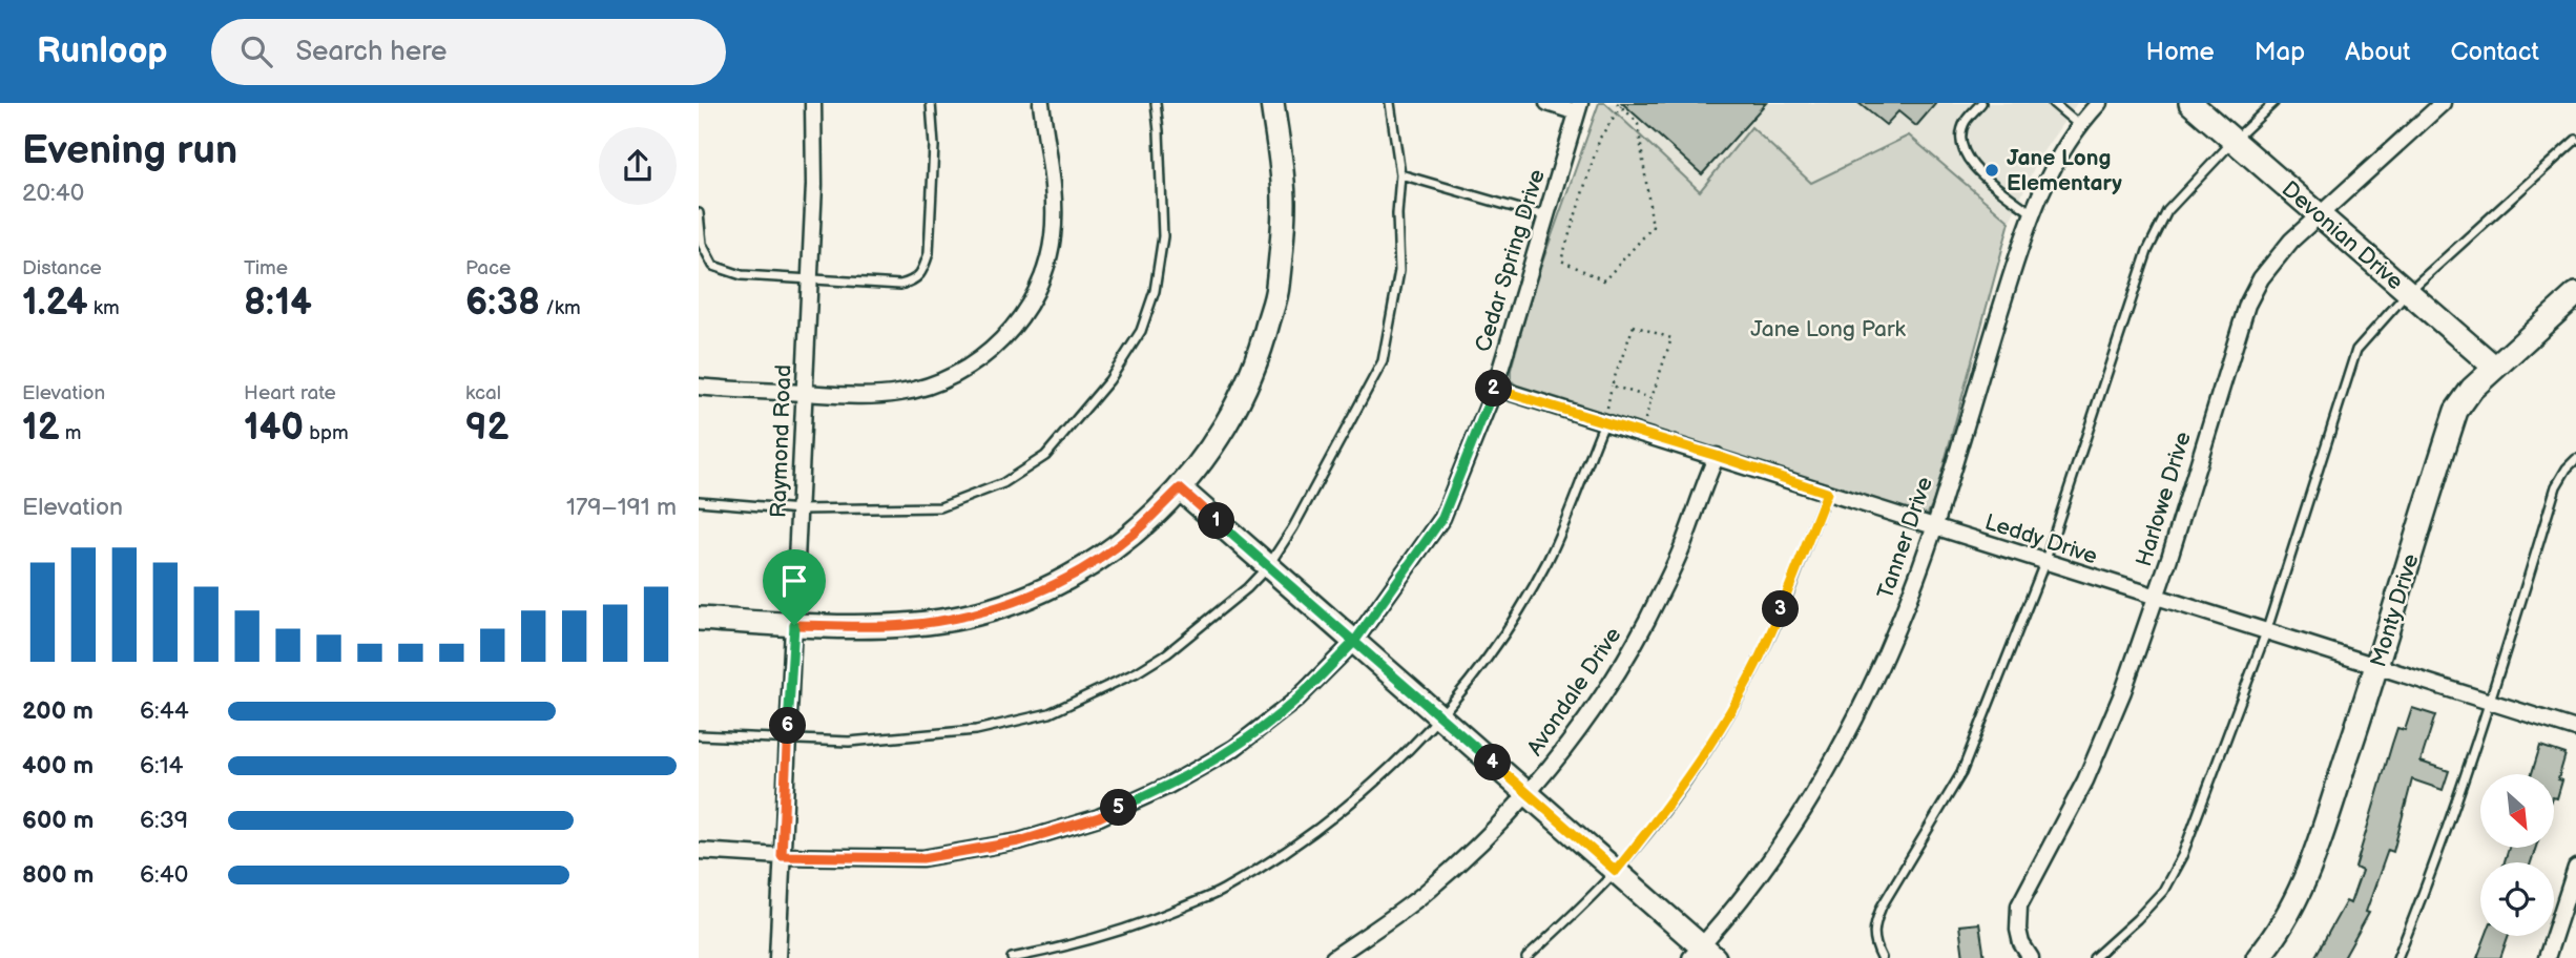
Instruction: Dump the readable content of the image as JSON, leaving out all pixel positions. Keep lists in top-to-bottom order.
{
  "streets": {
    "street": [
      "Devonian Drive",
      "Cedar Spring Drive",
      "Raymond Road",
      "Harlowe Drive",
      "Tanner Drive",
      "Leddy Drive",
      "Monty Drive",
      "Avondale Drive"
    ]
  },
  "crossings": [
    ["Devonian Drive", "Harlowe Drive"],
    ["Devonian Drive", "Monty Drive"],
    ["Cedar Spring Drive", "Raymond Road"],
    ["Cedar Spring Drive", "Leddy Drive"],
    ["Harlowe Drive", "Leddy Drive"],
    ["Tanner Drive", "Leddy Drive"],
    ["Leddy Drive", "Monty Drive"],
    ["Leddy Drive", "Avondale Drive"]
  ],
  "parks": ["Jane Long Park"],
  "places": ["Jane Long Elementary"],
  "north": "bottom right",
  "page": {
    "header": "Runloop",
    "search": "Search here",
    "nav": [
      "Home",
      "Map",
      "About",
      "Contact"
    ],
    "heading": ["Evening run", "20:40"],
    "stats": [
      ["Distance", "1.24 km"],
      ["Time", "8:14"],
      ["Pace", "6:38 /km"],
      ["Elevation", "12 m"],
      ["Heart rate", "140 bpm"],
      ["kcal", "92"]
    ],
    "pins": [
      "2",
      "1",
      "3",
      "6",
      "4",
      "5"
    ],
    "chart": ["Elevation", "179–191 m"],
    "list": [
      {
        "name": "200 m",
        "note": "6:44"
      },
      {
        "name": "400 m",
        "note": "6:14"
      },
      {
        "name": "600 m",
        "note": "6:39"
      },
      {
        "name": "800 m",
        "note": "6:40"
      }
    ]
  }
}
